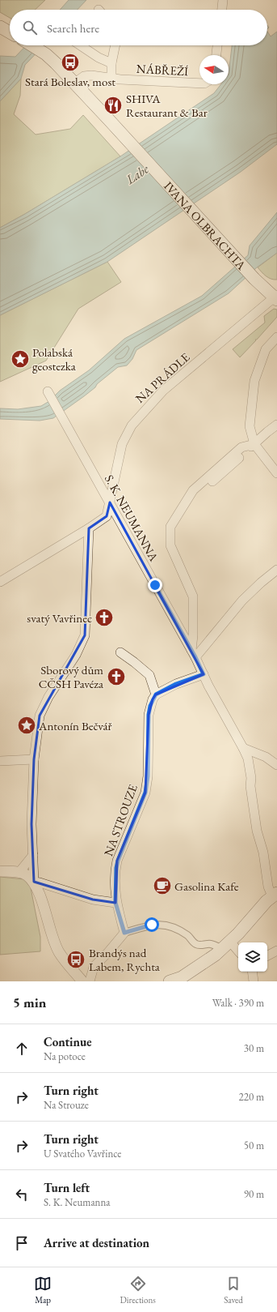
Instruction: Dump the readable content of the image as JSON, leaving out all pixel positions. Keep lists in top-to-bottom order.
{
  "streets": {
    "main road": ["IVANA OLBRACHTA"],
    "street": [
      "NÁBŘEŽÍ",
      "NA PRÁDLE",
      "S. K. NEUMANNA",
      "NA STROUZE"
    ]
  },
  "crossings": [
    ["NÁBŘEŽÍ", "IVANA OLBRACHTA"],
    ["IVANA OLBRACHTA", "NA PRÁDLE"],
    ["NA PRÁDLE", "S. K. NEUMANNA"]
  ],
  "water": ["Labe"],
  "places": {
    "bus stop": ["Stará Boleslav, most", "Brandýs nad Labem, Rychta"],
    "restaurant": ["SHIVA Restaurant & Bar"],
    "place": ["Polabská geostezka", "Antonín Bečvář"],
    "church": ["svatý Vavřinec", "Sborový dům CČSH Pavéza"],
    "cafe": ["Gasolina Kafe"]
  },
  "north": "left",
  "page": {
    "search": "Search here",
    "heading": ["5 min", "Walk · 390 m"],
    "list": [
      ["Continue", "Na potoce", "30 m"],
      ["Turn right", "Na Strouze", "220 m"],
      ["Turn right", "U Svatého Vavřince", "50 m"],
      ["Turn left", "S. K. Neumanna", "90 m"],
      "Arrive at destination"
    ],
    "nav": ["Map", "Directions", "Saved"]
  }
}
